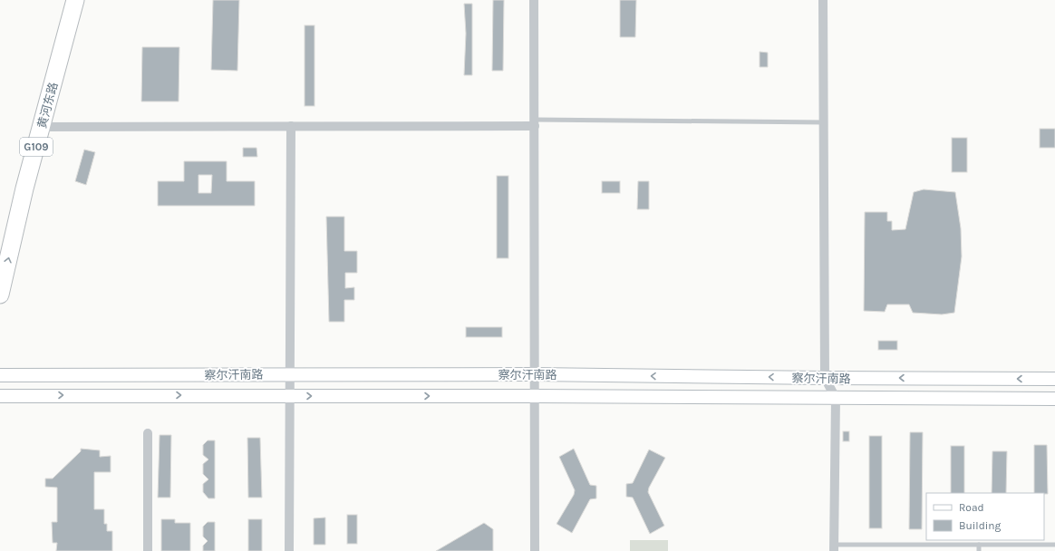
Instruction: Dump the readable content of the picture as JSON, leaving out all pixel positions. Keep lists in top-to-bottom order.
{
  "streets": {
    "highway": ["黄河东路", "G109"],
    "main road": ["察尔汗南路"]
  },
  "legend": ["Road", "Building"]
}
